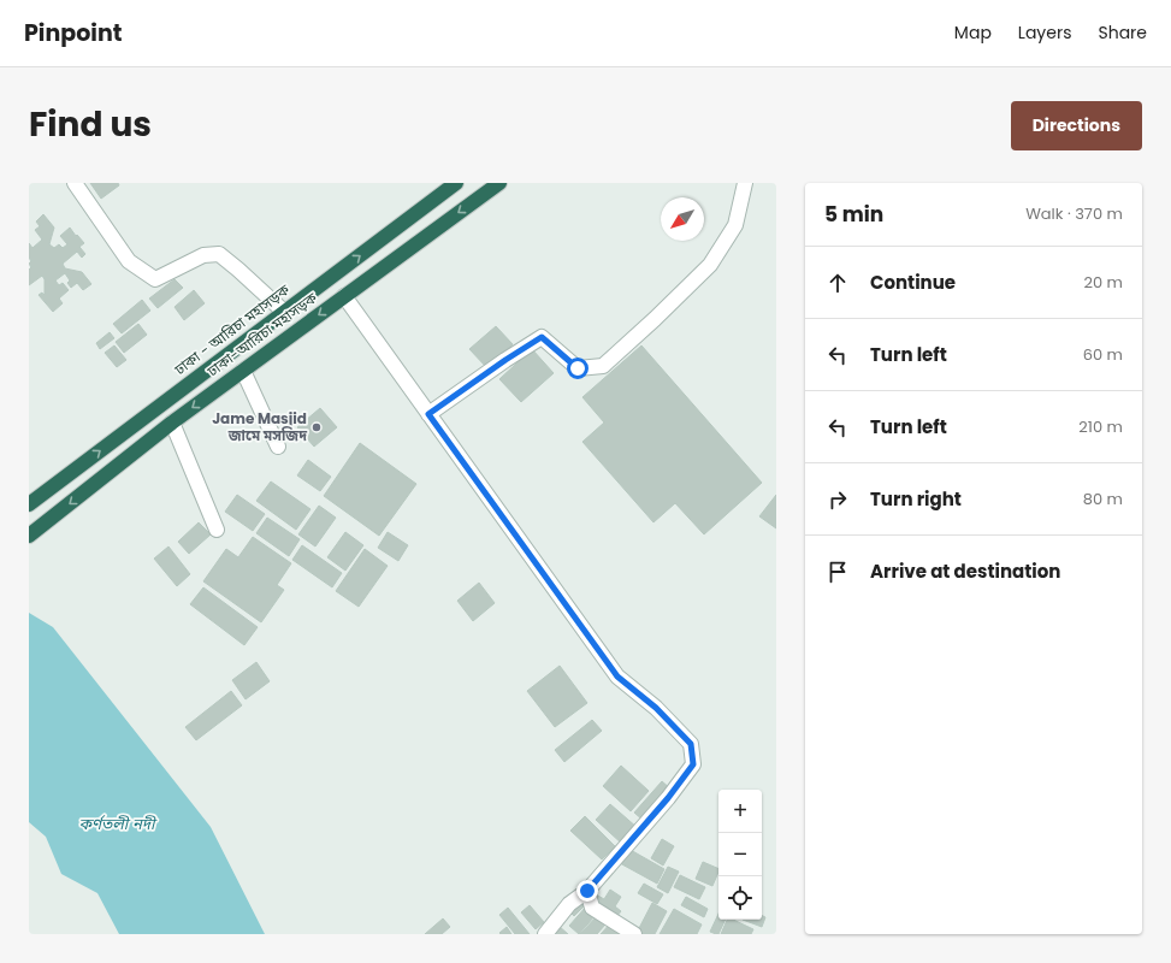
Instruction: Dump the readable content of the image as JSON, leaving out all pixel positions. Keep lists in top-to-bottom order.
{
  "streets": {
    "highway": ["ঢাকা - আরিচা মহাসড়ক", "ঢাকা-আরিচা মহাসড়ক"]
  },
  "one_way": ["ঢাকা - আরিচা মহাসড়ক", "ঢাকা-আরিচা মহাসড়ক"],
  "water": ["কর্ণতলী নদী"],
  "places": ["Jame Masjid জামে মসজিদ"],
  "north": "bottom left",
  "page": {
    "header": "Pinpoint",
    "nav": ["Map", "Layers", "Share"],
    "title": "Find us",
    "buttons": "Directions",
    "heading": ["5 min", "Walk · 370 m"],
    "list": [
      ["Continue", "20 m"],
      ["Turn left", "60 m"],
      ["Turn left", "210 m"],
      ["Turn right", "80 m"],
      "Arrive at destination"
    ],
    "map_buttons": ["+", "−"]
  }
}
